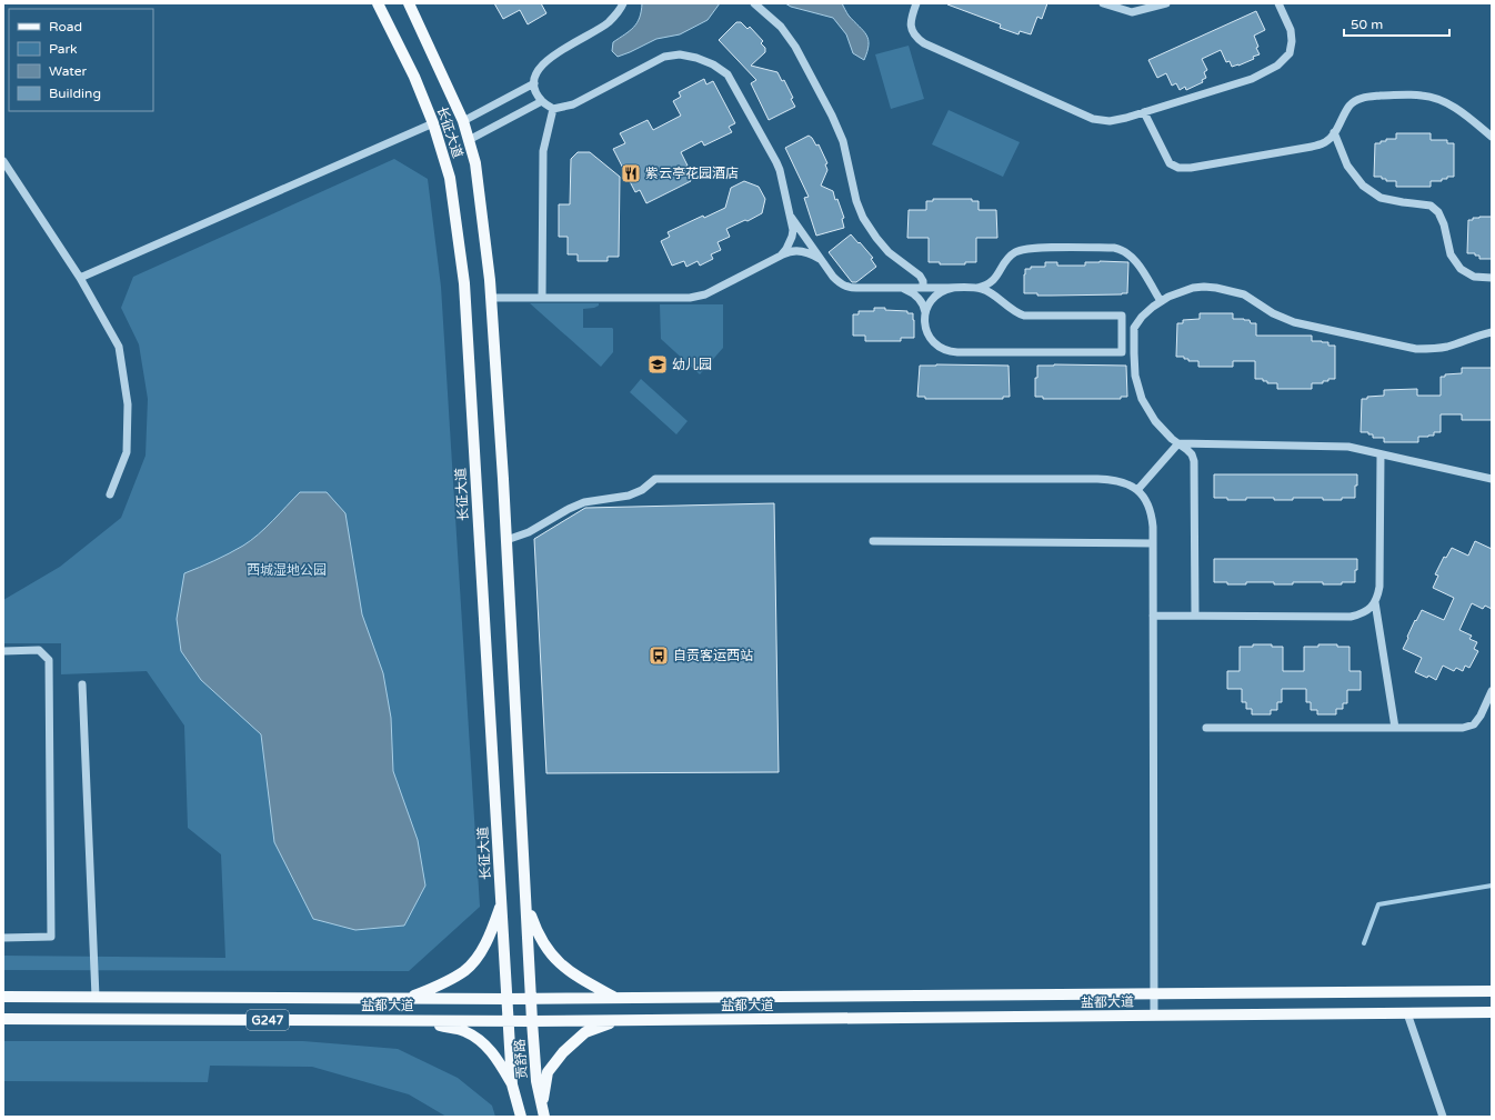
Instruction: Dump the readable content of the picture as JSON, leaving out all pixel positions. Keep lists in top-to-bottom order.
{
  "streets": {
    "main road": [
      "长征大道",
      "盐都大道",
      "G247",
      "贡舒路"
    ]
  },
  "crossings": [
    ["长征大道", "盐都大道"],
    ["长征大道", "贡舒路"],
    ["盐都大道", "贡舒路"]
  ],
  "parks": ["西城湿地公园"],
  "places": {
    "restaurant": ["紫云亭花园酒店"],
    "school or university": ["幼儿园"],
    "bus stop": ["自贡客运西站"]
  },
  "legend": [
    "Road",
    "Park",
    "Water",
    "Building"
  ],
  "scale_bar": "50 m"
}
